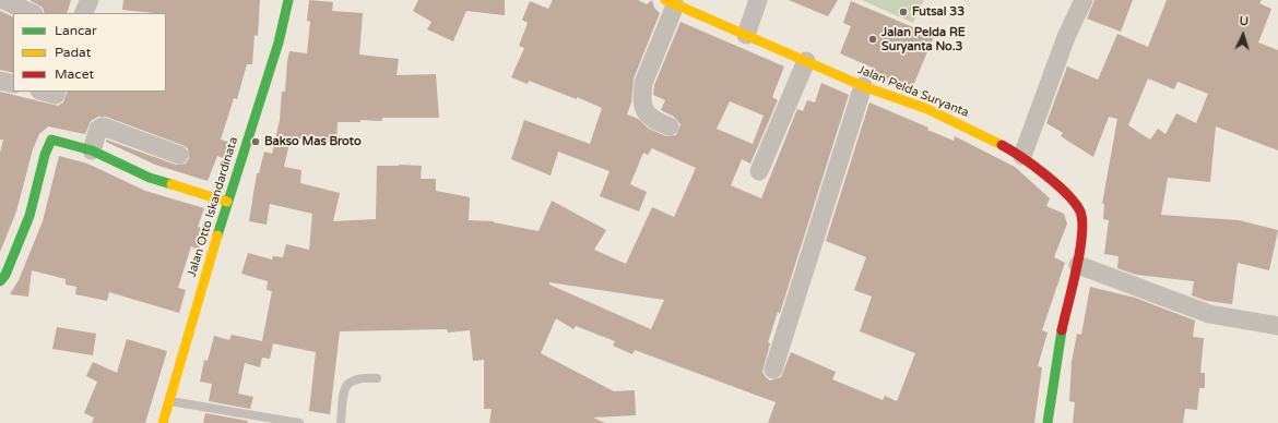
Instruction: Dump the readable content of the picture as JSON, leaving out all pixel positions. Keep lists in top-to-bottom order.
{
  "streets": {
    "street": ["Jalan Pelda Suryanta", "Jalan Otto Iskandardinata"]
  },
  "places": ["Futsal 33", "Jalan Pelda RE Suryanta No.3", "Bakso Mas Broto"],
  "legend": ["Lancar", "Padat", "Macet"],
  "north": "top"
}
